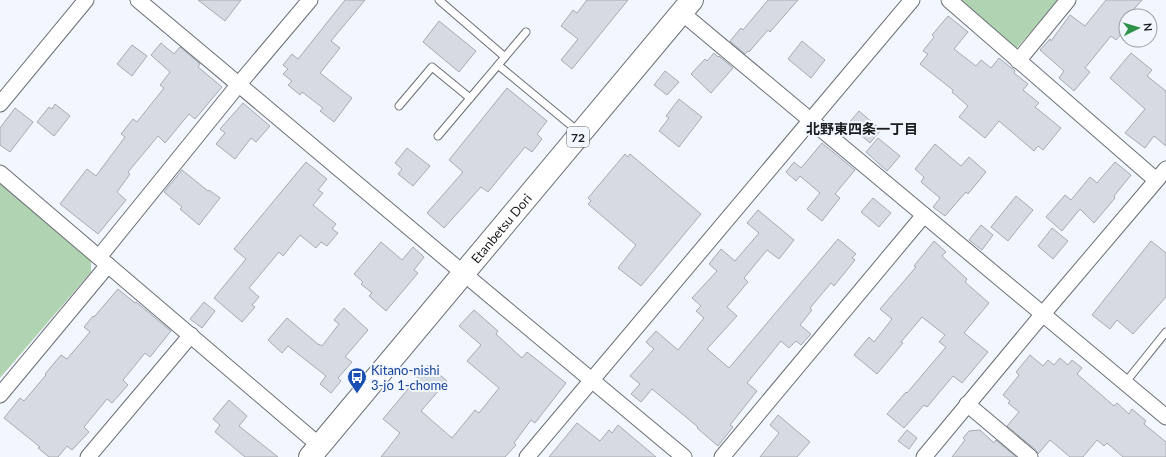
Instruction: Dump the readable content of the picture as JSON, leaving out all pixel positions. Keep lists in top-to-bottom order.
{
  "streets": {
    "main road": ["72", "Etanbetsu Dori"]
  },
  "districts": ["北野東四条一丁目"],
  "places": {
    "bus stop": ["Kitano-nishi 3-jo 1-chome"]
  },
  "north": "right"
}
